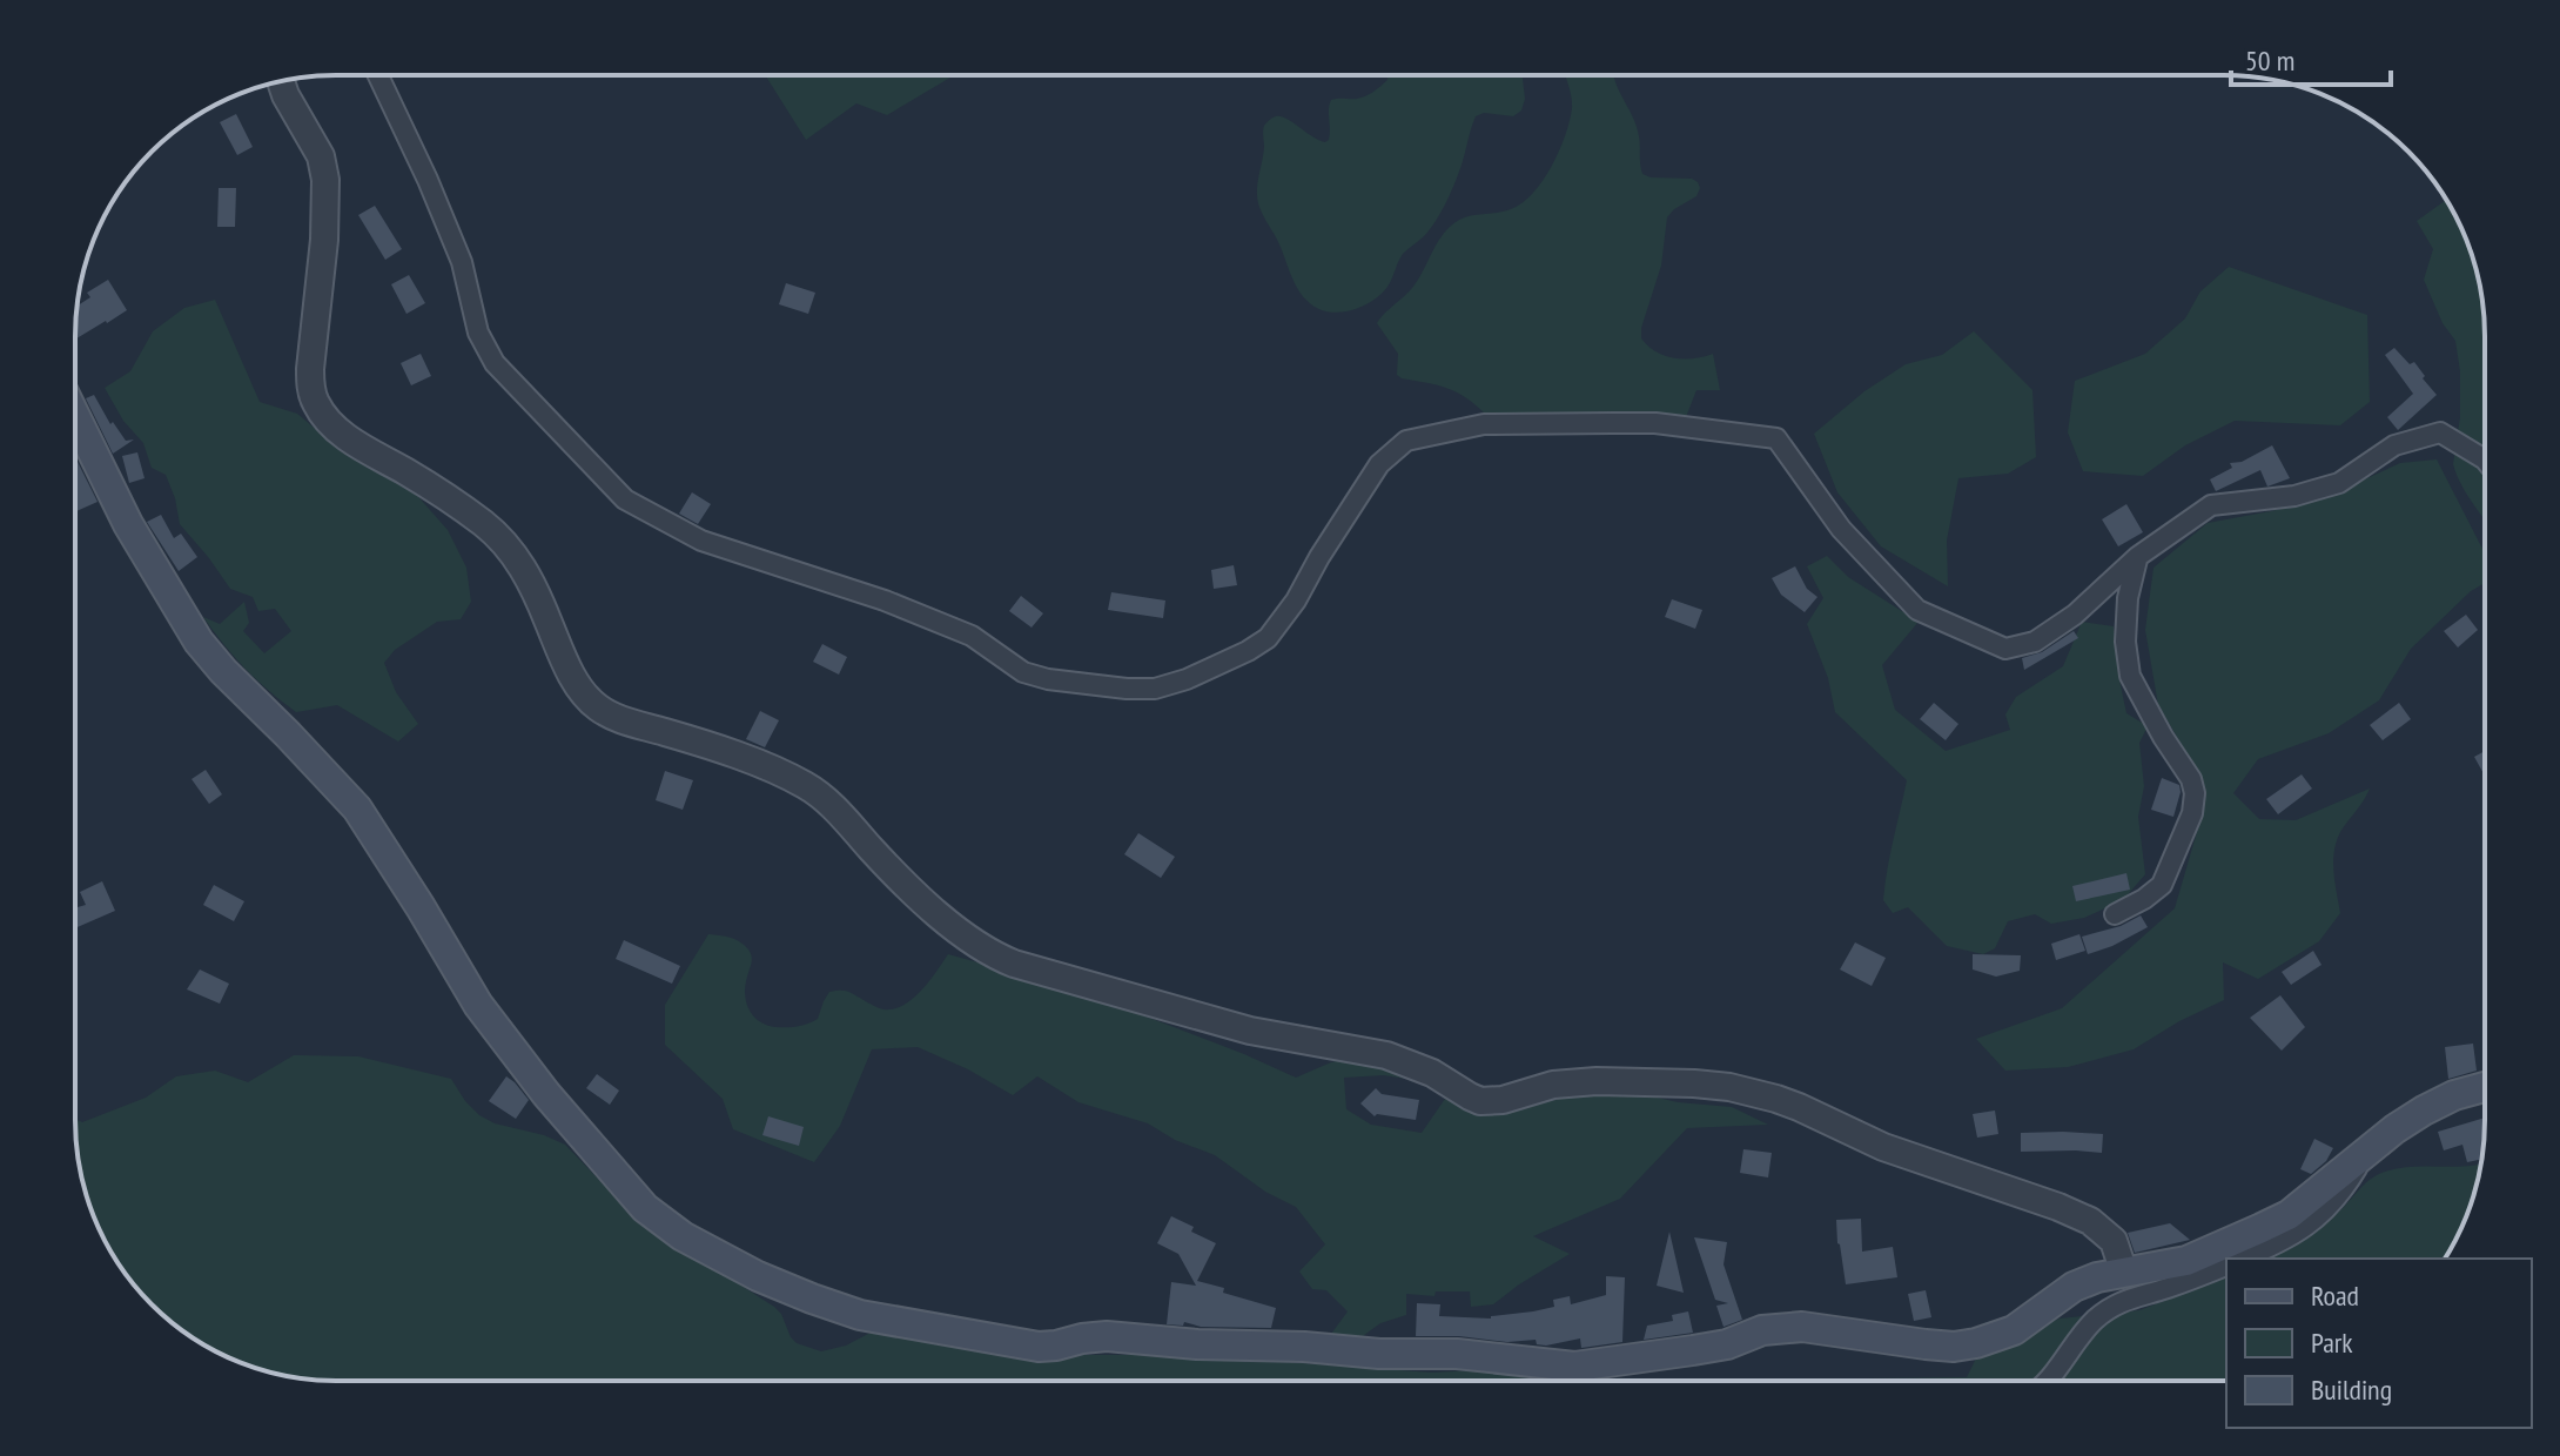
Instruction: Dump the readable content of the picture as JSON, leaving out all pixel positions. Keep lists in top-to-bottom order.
{
  "legend": ["Road", "Park", "Building"],
  "scale_bar": "50 m"
}
